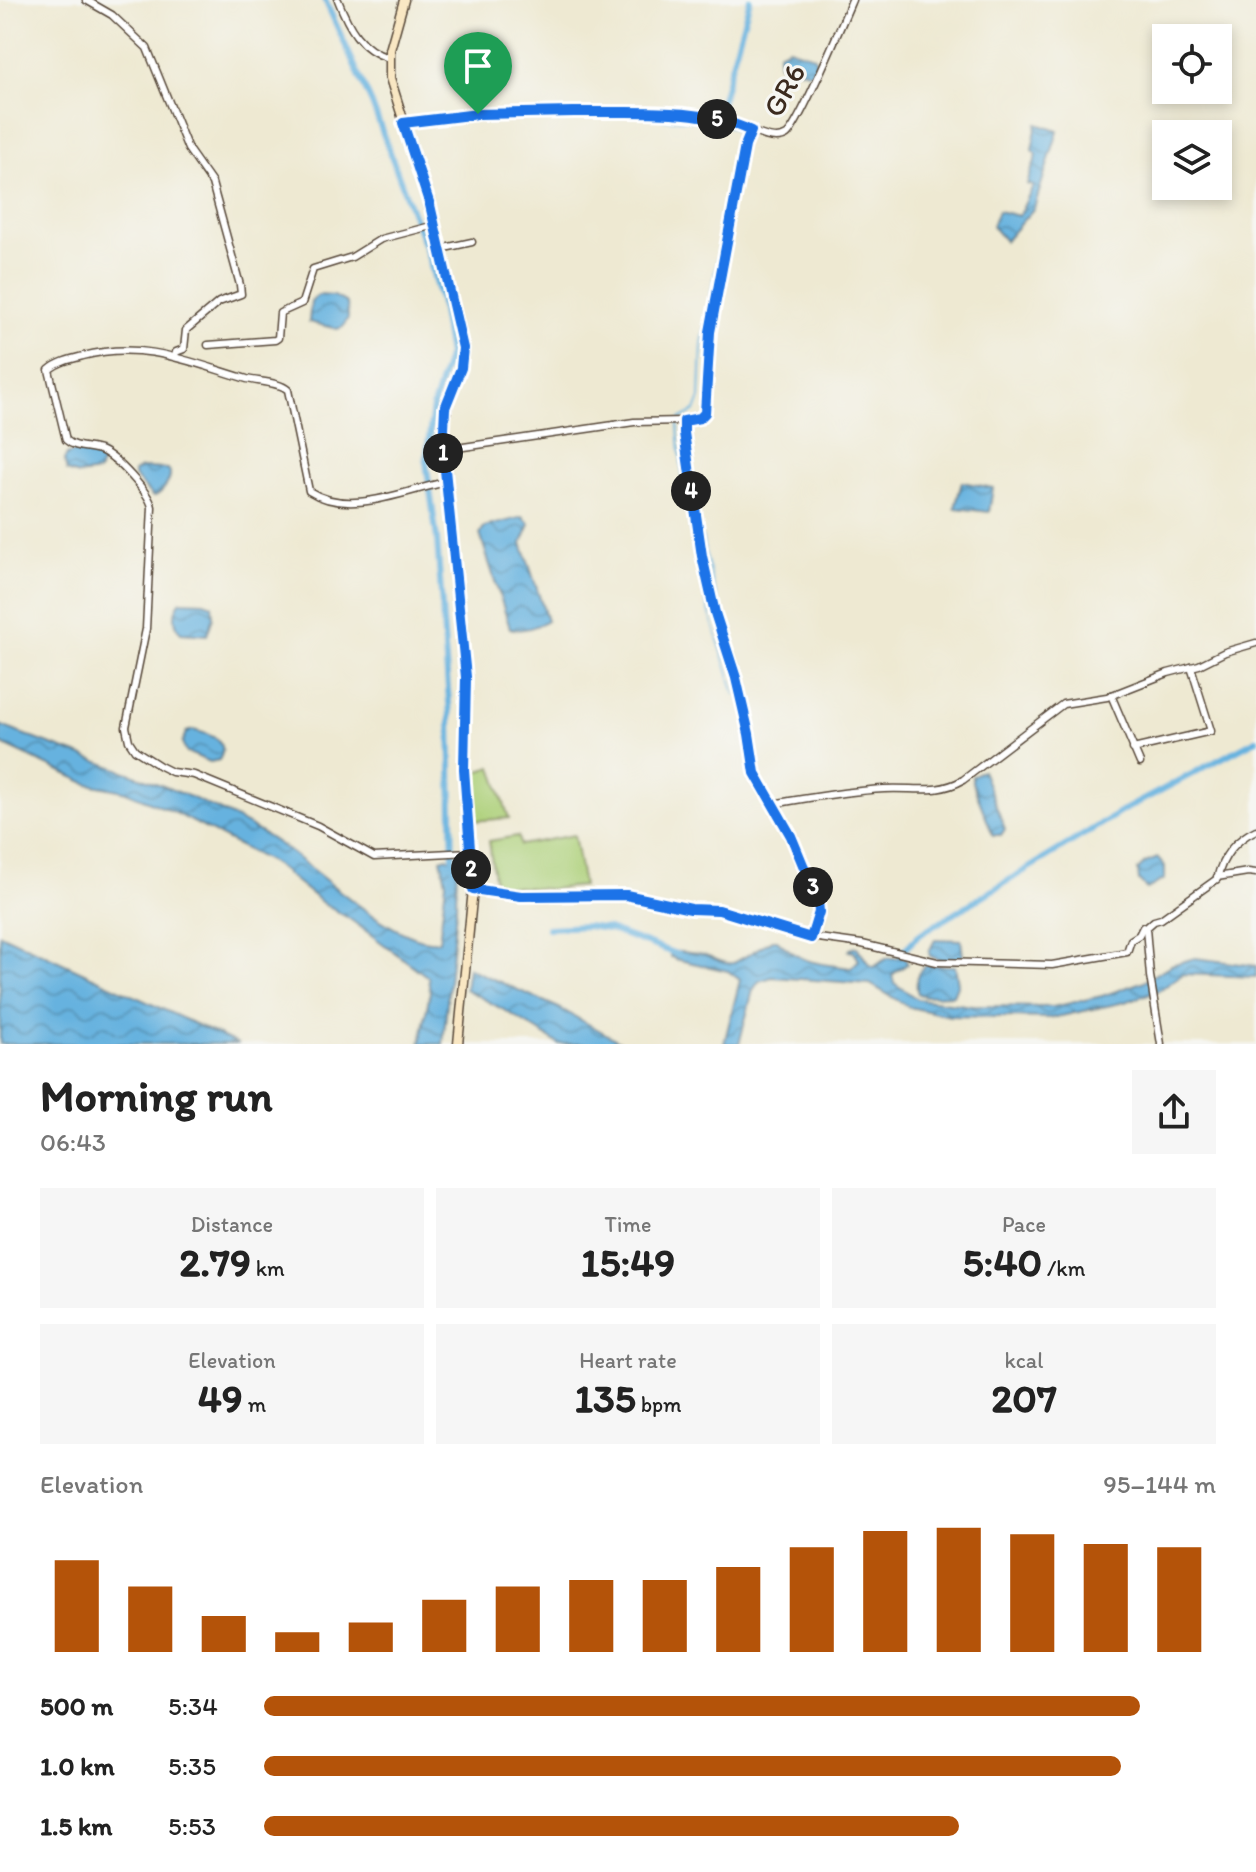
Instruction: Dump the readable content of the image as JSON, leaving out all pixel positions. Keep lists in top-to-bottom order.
{
  "streets": {
    "street": ["GR6"]
  },
  "page": {
    "pins": [
      "5",
      "1",
      "4",
      "2",
      "3"
    ],
    "heading": ["Morning run", "06:43"],
    "stats": [
      ["Distance", "2.79 km"],
      ["Time", "15:49"],
      ["Pace", "5:40 /km"],
      ["Elevation", "49 m"],
      ["Heart rate", "135 bpm"],
      ["kcal", "207"]
    ],
    "chart": ["Elevation", "95–144 m"],
    "list": [
      {
        "name": "500 m",
        "note": "5:34"
      },
      {
        "name": "1.0 km",
        "note": "5:35"
      },
      {
        "name": "1.5 km",
        "note": "5:53"
      }
    ]
  }
}
